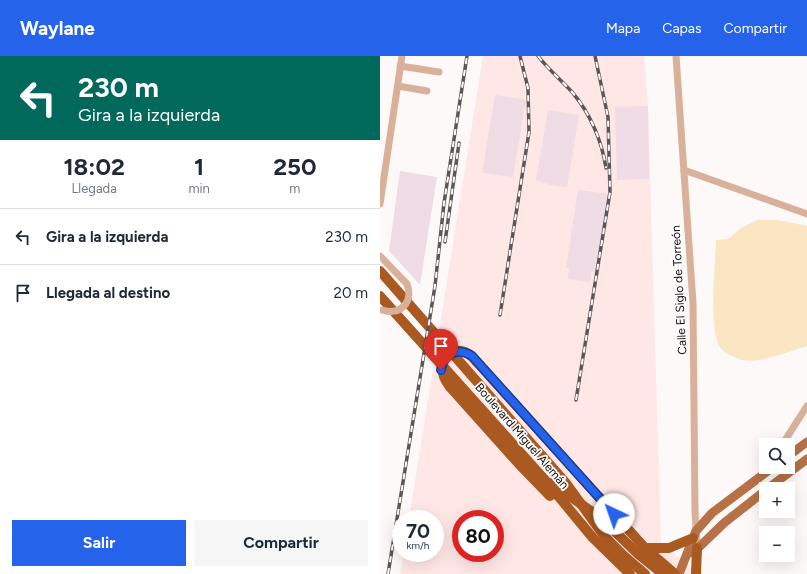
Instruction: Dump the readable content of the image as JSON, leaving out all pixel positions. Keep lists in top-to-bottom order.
{
  "streets": {
    "highway": ["Boulevard Miguel Alemán"],
    "street": ["Calle El Siglo de Torreón"]
  },
  "page": {
    "header": "Waylane",
    "nav": ["Mapa", "Capas", "Compartir"],
    "turn": ["230 m", "Gira a la izquierda"],
    "eta": [
      "18:02",
      "Llegada",
      "1",
      "min",
      "250",
      "m"
    ],
    "list": [
      {
        "name": "Gira a la izquierda",
        "value": "230 m"
      },
      {
        "name": "Llegada al destino",
        "value": "20 m"
      }
    ],
    "map_buttons": ["+", "−"],
    "speed": "70 km/h",
    "limit": "80",
    "buttons": ["Salir", "Compartir"]
  }
}
